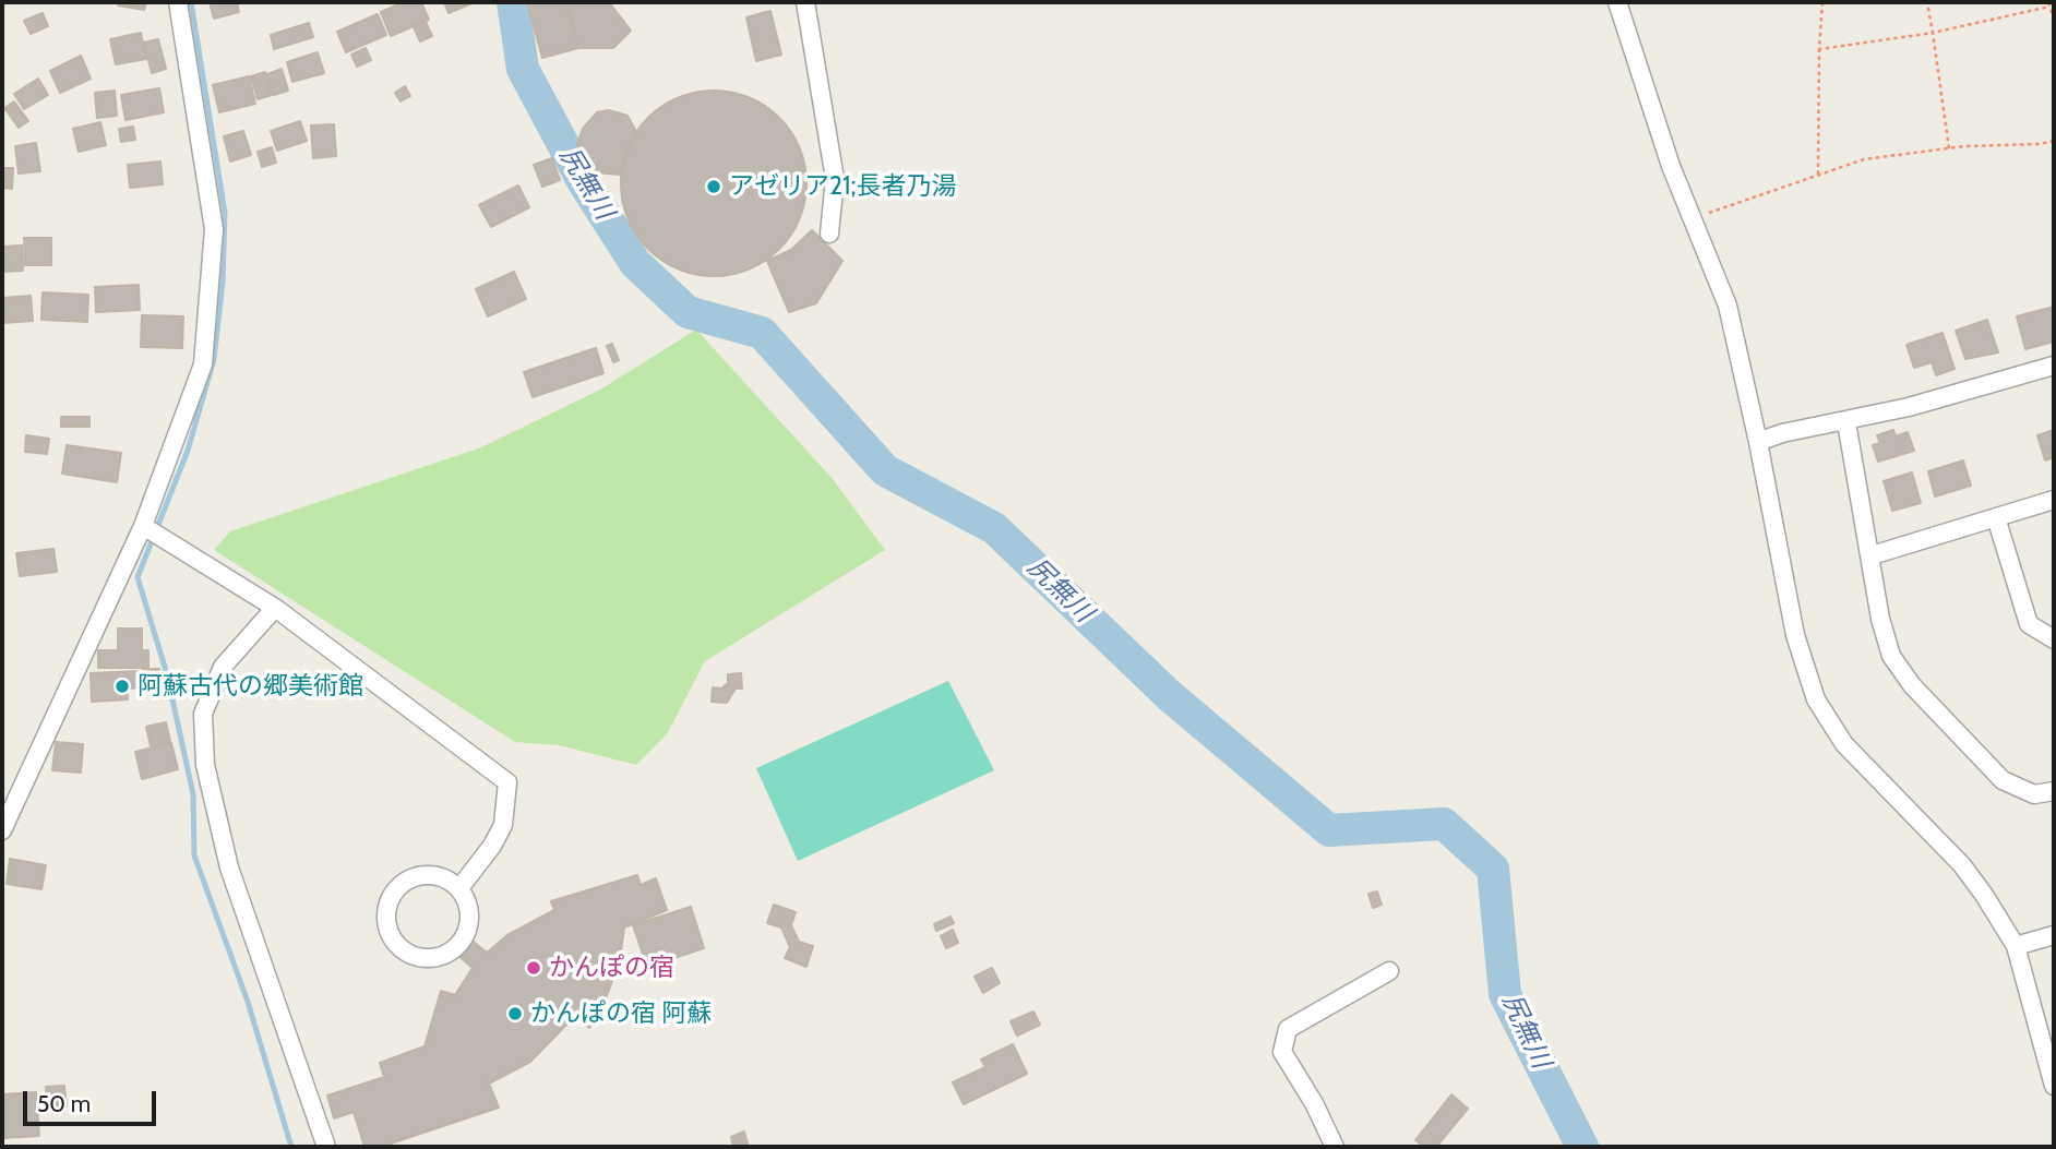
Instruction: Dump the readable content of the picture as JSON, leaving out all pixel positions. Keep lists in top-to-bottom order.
{
  "water": ["尻無川"],
  "places": [
    "アゼリア21;長者乃湯",
    "阿蘇古代の郷美術館",
    "かんぽの宿",
    "かんぽの宿 阿蘇"
  ],
  "scale_bar": "50 m"
}
